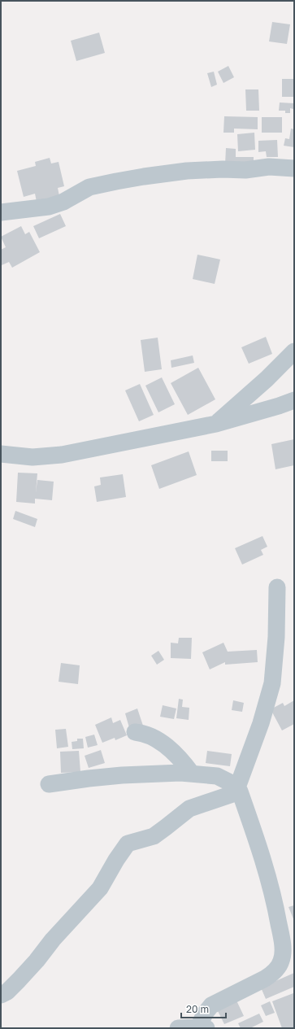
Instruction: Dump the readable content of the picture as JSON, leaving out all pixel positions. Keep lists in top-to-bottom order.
{
  "scale_bar": "20 m"
}
